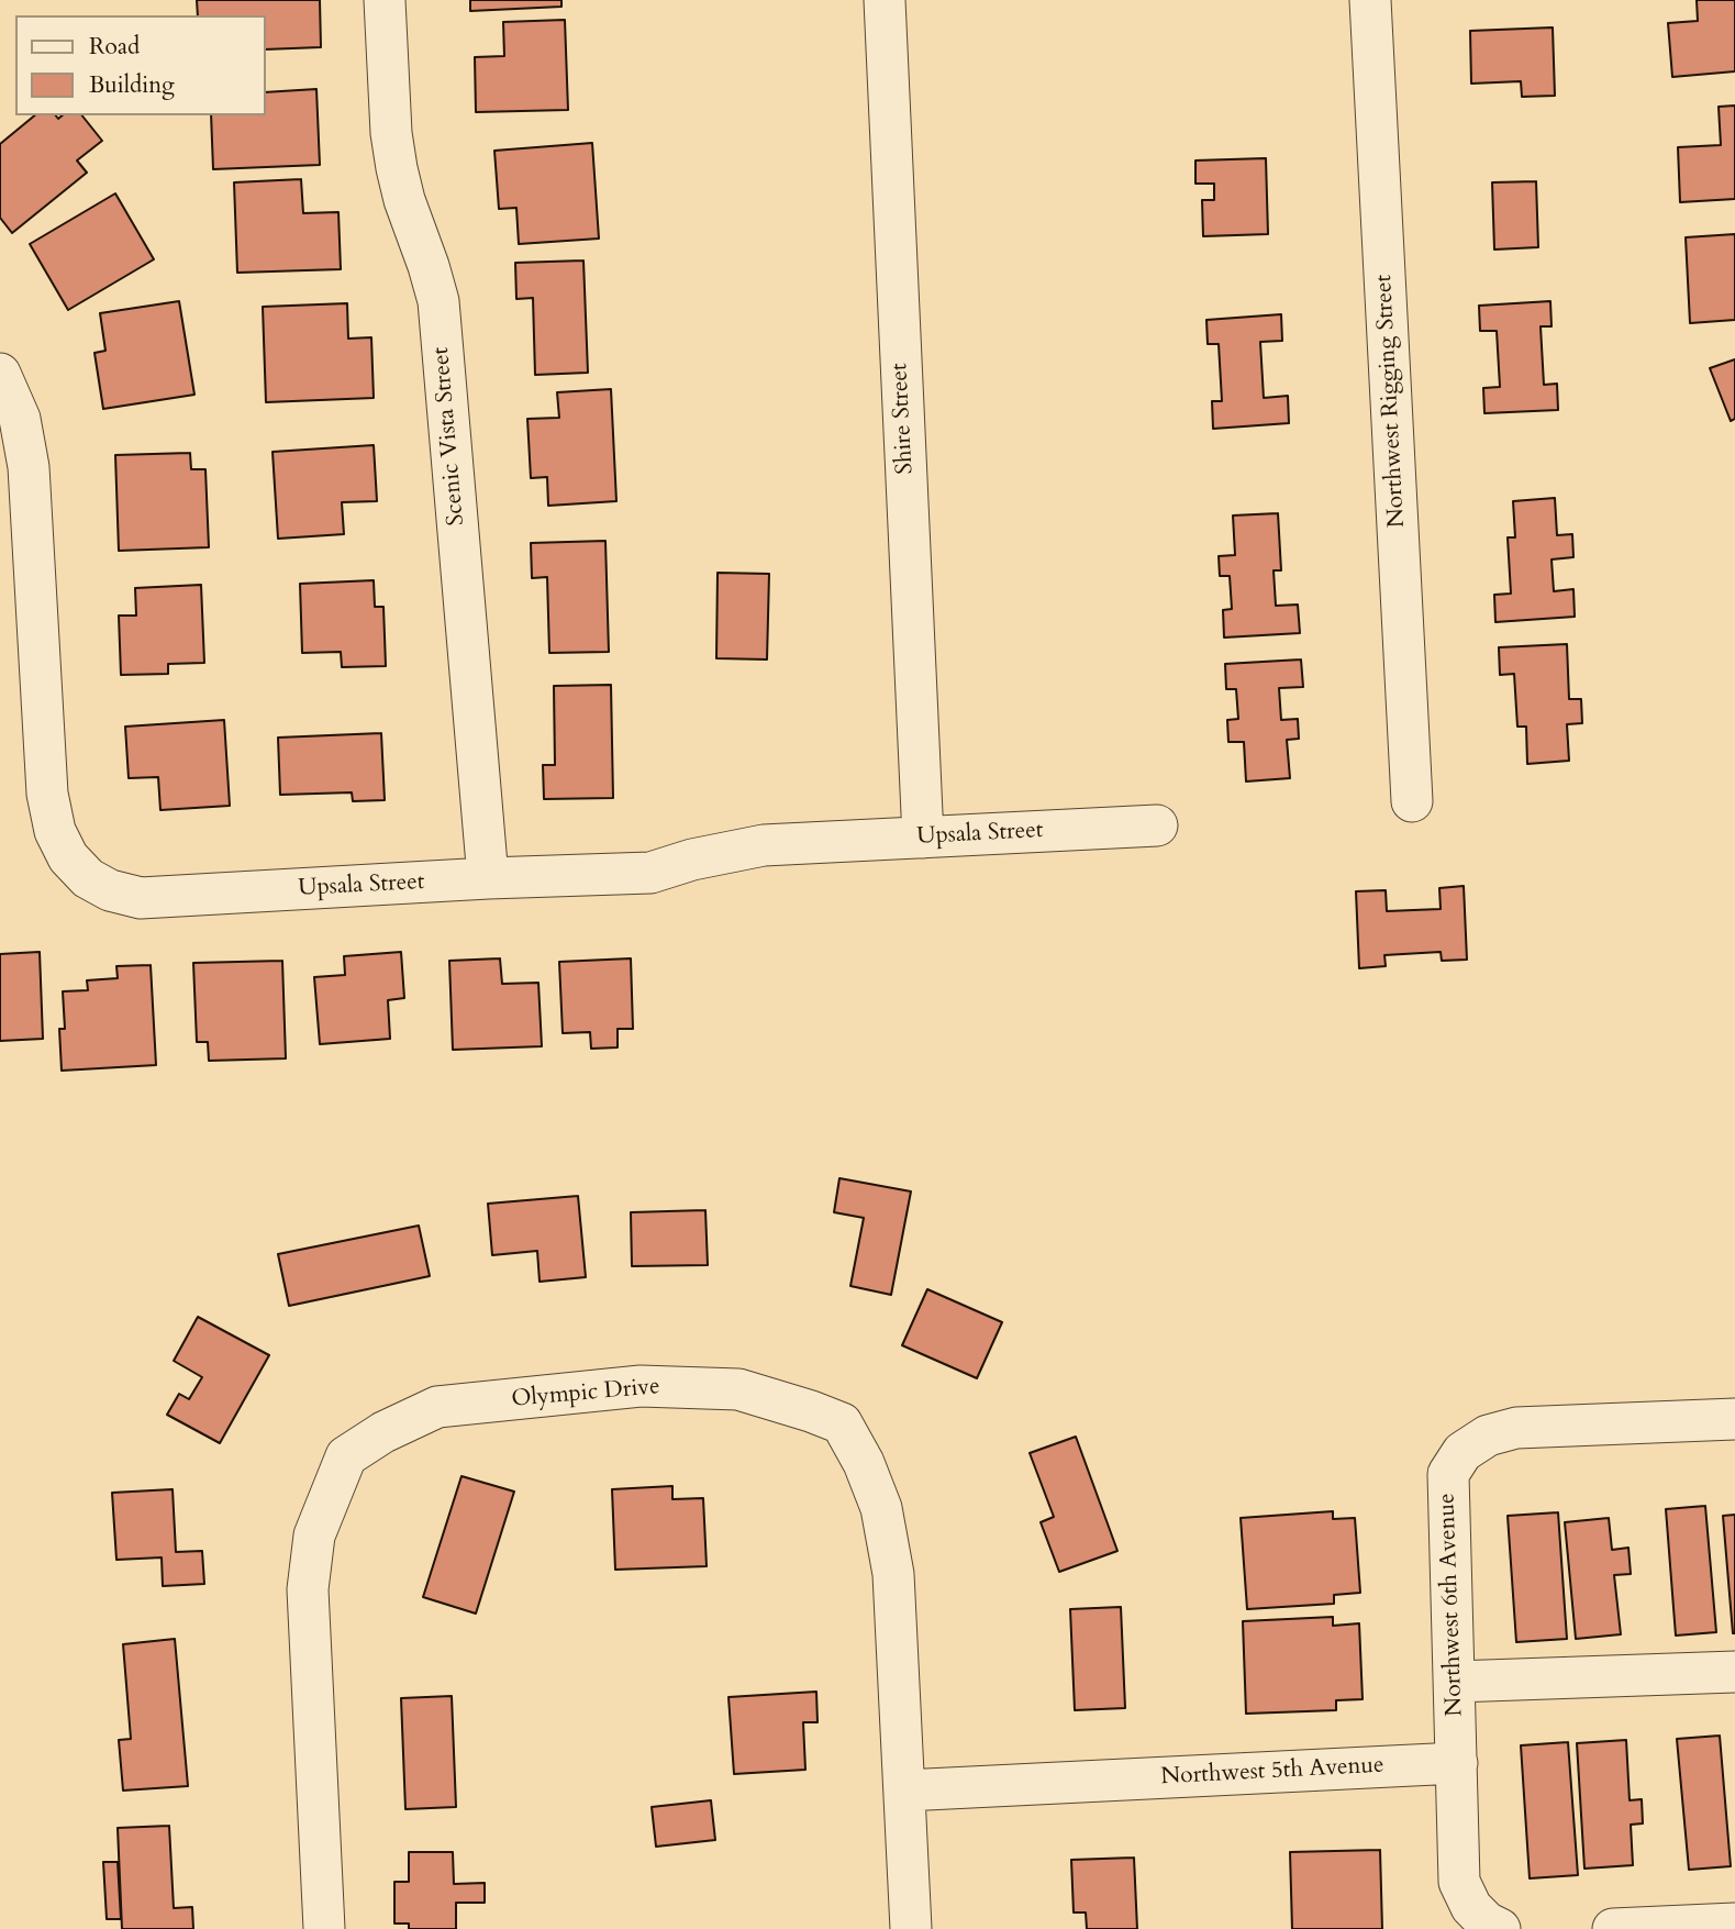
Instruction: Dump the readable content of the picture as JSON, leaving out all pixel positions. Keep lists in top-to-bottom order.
{
  "streets": {
    "street": [
      "Northwest Rigging Street",
      "Shire Street",
      "Scenic Vista Street",
      "Upsala Street",
      "Olympic Drive",
      "Northwest 6th Avenue",
      "Northwest 5th Avenue"
    ]
  },
  "crossings": [
    ["Shire Street", "Upsala Street"],
    ["Scenic Vista Street", "Upsala Street"],
    ["Olympic Drive", "Northwest 5th Avenue"],
    ["Northwest 6th Avenue", "Northwest 5th Avenue"]
  ],
  "legend": ["Road", "Building"]
}
